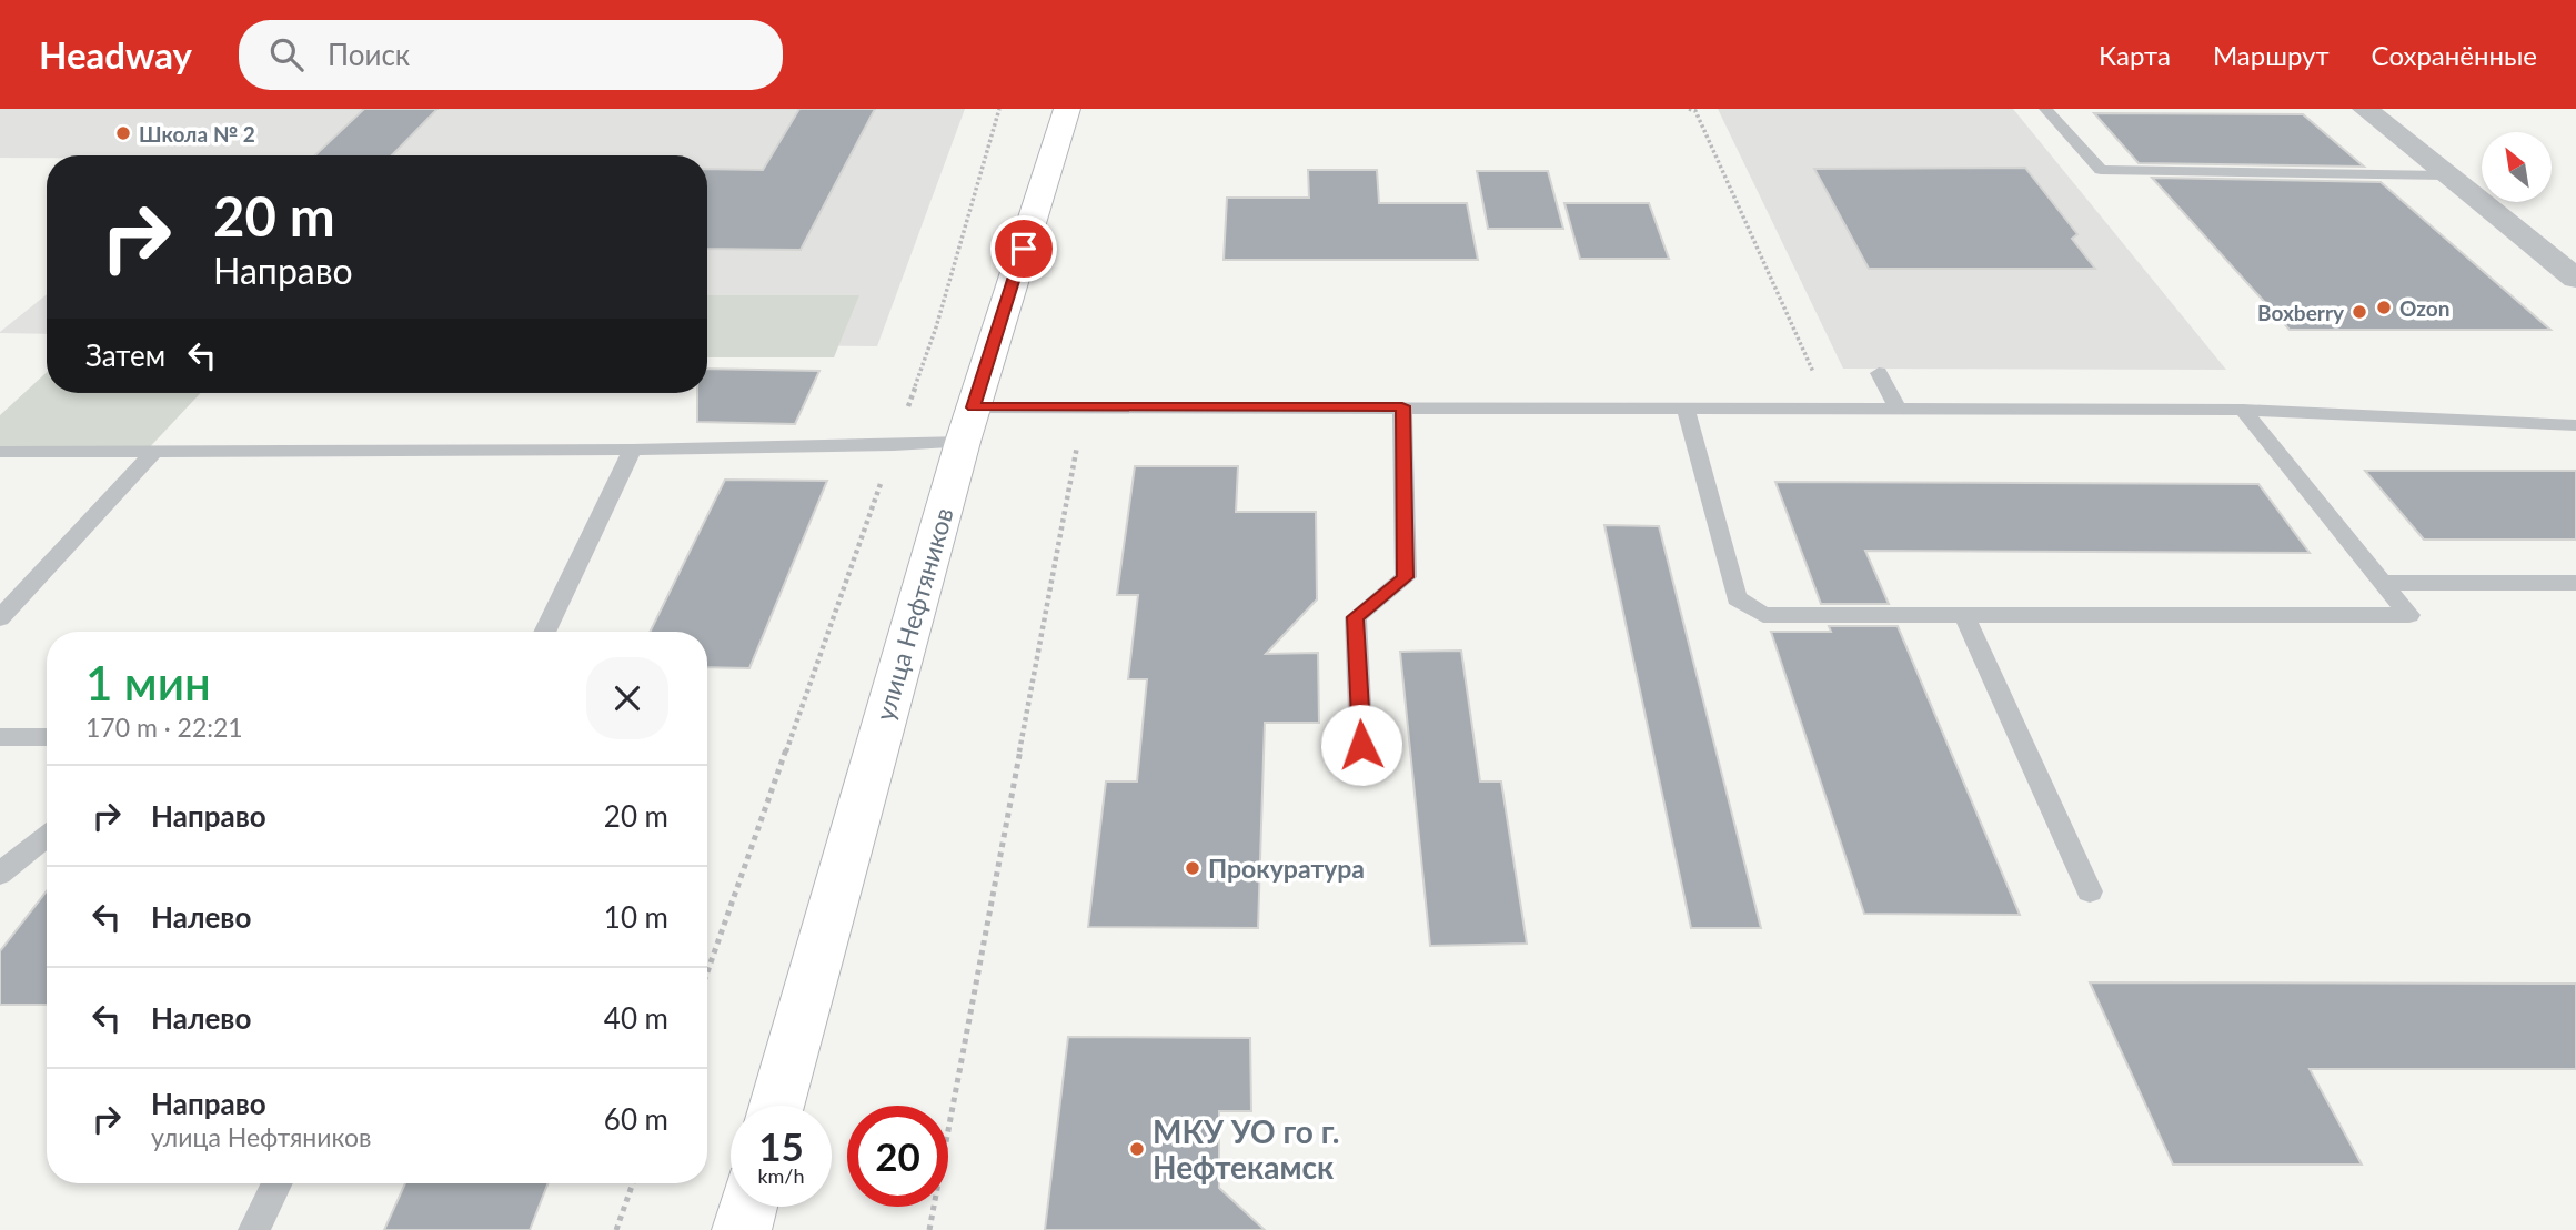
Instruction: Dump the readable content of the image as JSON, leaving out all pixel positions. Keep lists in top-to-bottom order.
{
  "streets": {
    "main road": ["улица Нефтяников"]
  },
  "places": [
    "Школа № 2",
    "Ozon",
    "Boxberry",
    "Прокуратура",
    "МКУ УО го г. Нефтекамск"
  ],
  "north": "top left",
  "page": {
    "header": "Headway",
    "search": "Поиск",
    "nav": ["Карта", "Маршрут", "Сохранённые"],
    "turn": ["20 m", "Направо"],
    "then": "Затем",
    "heading": ["1 мин", "170 m · 22:21"],
    "list": [
      {
        "name": "Направо",
        "value": "20 m"
      },
      {
        "name": "Налево",
        "value": "10 m"
      },
      {
        "name": "Налево",
        "value": "40 m"
      },
      {
        "name": "Направо",
        "note": "улица Нефтяников",
        "value": "60 m"
      }
    ],
    "speed": "15 km/h",
    "limit": "20"
  }
}
